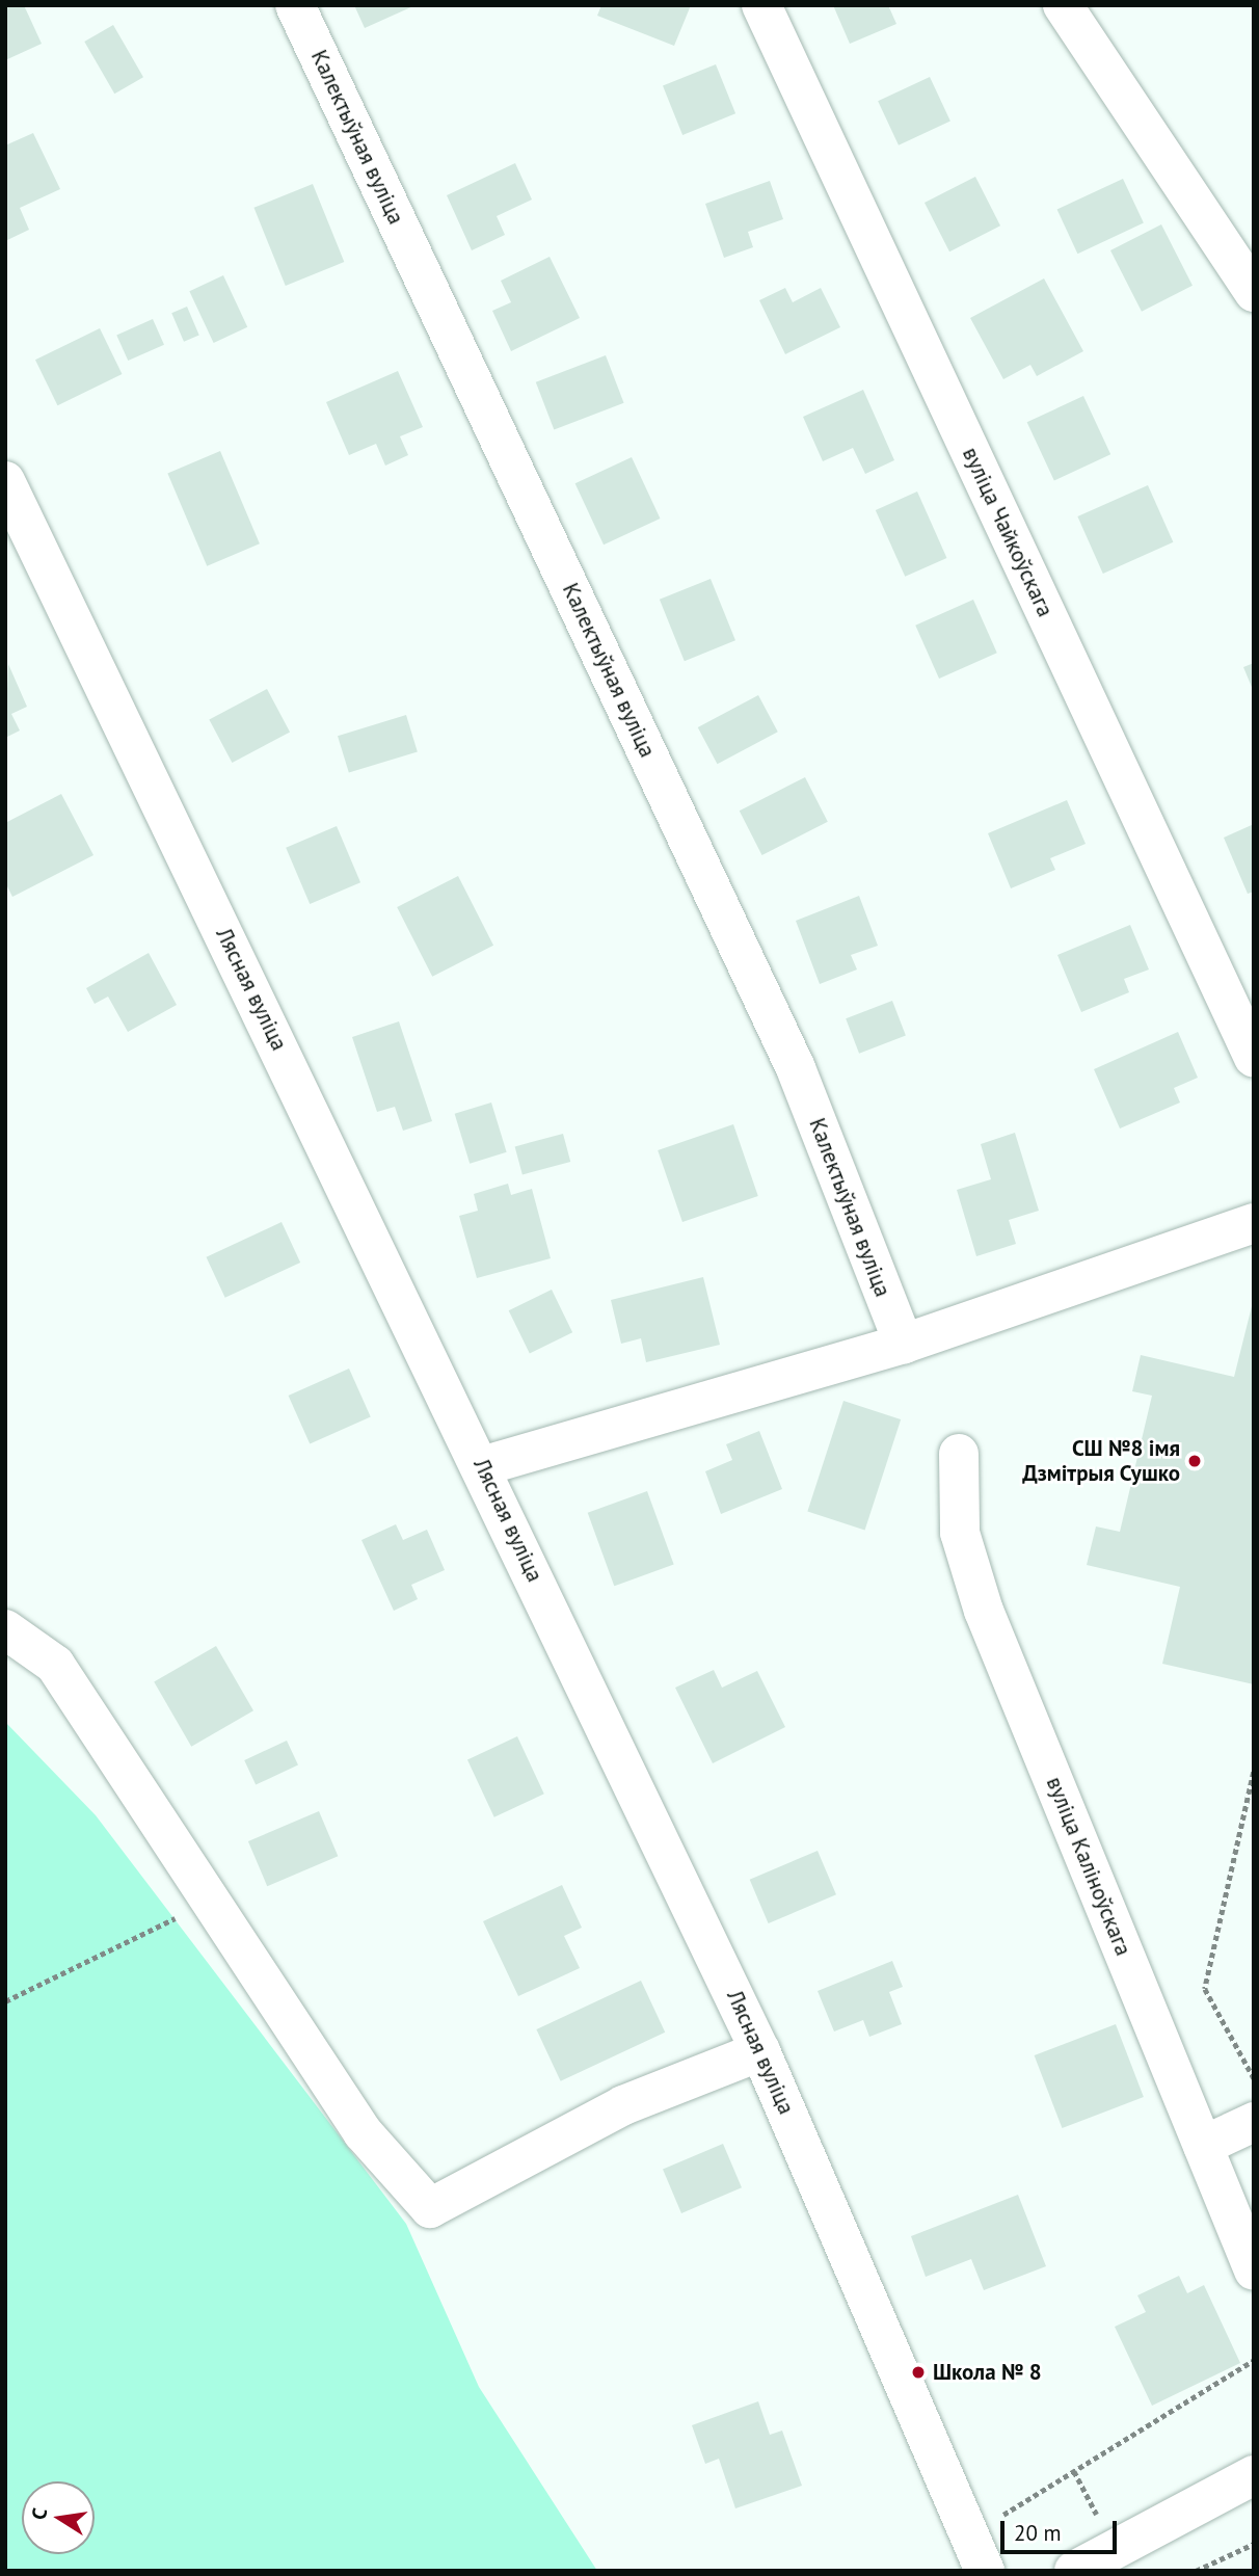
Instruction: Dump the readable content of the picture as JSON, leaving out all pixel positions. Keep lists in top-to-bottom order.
{
  "streets": {
    "street": [
      "Калектыўная вуліца",
      "вуліца Чайкоўскага",
      "Лясная вуліца",
      "вуліца Каліноўскага"
    ]
  },
  "places": ["СШ №8 імя Дзмітрыя Сушко", "Школа № 8"],
  "scale_bar": "20 m",
  "north": "left"
}
